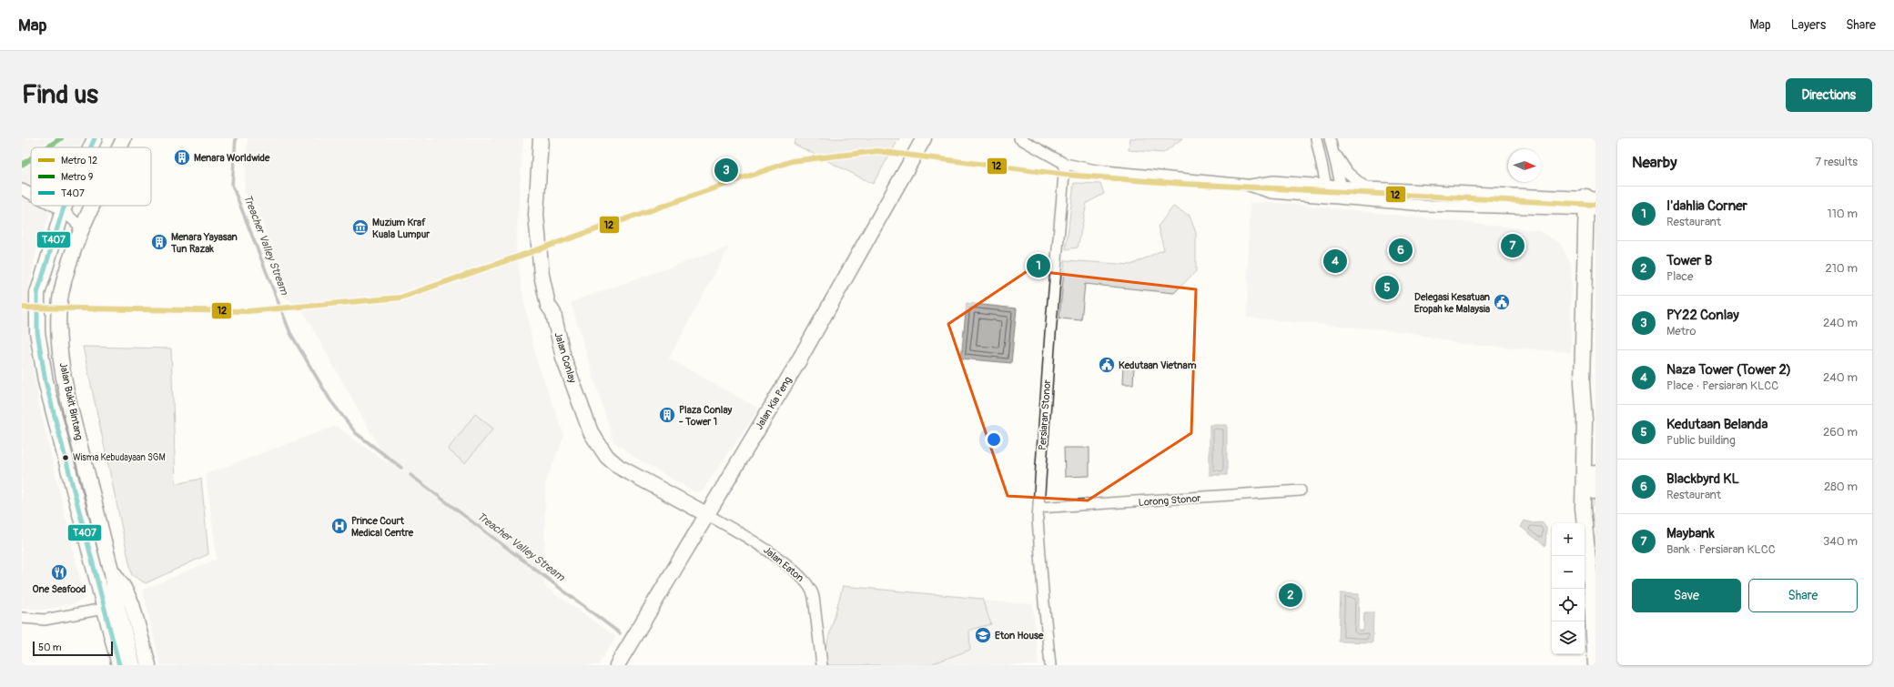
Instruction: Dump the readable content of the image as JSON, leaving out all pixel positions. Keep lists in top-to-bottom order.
{
  "streets": {
    "street": [
      "Jalan Conlay",
      "Jalan Bukit Bintang",
      "Jalan Kia Peng",
      "Persiaran Stonor",
      "Lorong Stonor",
      "Jalan Eaton"
    ]
  },
  "crossings": [
    ["Jalan Conlay", "Jalan Kia Peng"],
    ["Jalan Conlay", "Jalan Eaton"],
    ["Jalan Kia Peng", "Jalan Eaton"],
    ["Persiaran Stonor", "Lorong Stonor"]
  ],
  "water": ["Treacher Valley Stream"],
  "places": {
    "building": ["Menara Worldwide", "Menara Yayasan Tun Razak", "Plaza Conlay - Tower 1"],
    "museum": ["Muzium Kraf Kuala Lumpur"],
    "public building": ["Delegasi Kesatuan Eropah ke Malaysia", "Kedutaan Vietnam"],
    "other": ["Wisma Kebudayaan SGM"],
    "hospital": ["Prince Court Medical Centre"],
    "restaurant": ["One Seafood"],
    "school or university": ["Eton House"]
  },
  "lines": ["metro line 9", "transit line T407", "metro line 12"],
  "legend": ["Metro 12", "Metro 9", "T407"],
  "scale_bar": "50 m",
  "north": "right",
  "page": {
    "header": "Map",
    "nav": ["Map", "Layers", "Share"],
    "buttons": [
      "Directions",
      ["Save", "Share"]
    ],
    "title": "Find us",
    "heading": ["Nearby", "7 results"],
    "pins": [
      "3",
      "7",
      "6",
      "4",
      "1",
      "5",
      "2"
    ],
    "list": [
      {
        "mark": "1",
        "name": "I'dahlia Corner",
        "note": "Restaurant",
        "value": "110 m"
      },
      {
        "mark": "2",
        "name": "Tower B",
        "note": "Place",
        "value": "210 m"
      },
      {
        "mark": "3",
        "name": "PY22 Conlay",
        "note": "Metro",
        "value": "240 m"
      },
      {
        "mark": "4",
        "name": "Naza Tower (Tower 2)",
        "note": "Place · Persiaran KLCC",
        "value": "240 m"
      },
      {
        "mark": "5",
        "name": "Kedutaan Belanda",
        "note": "Public building",
        "value": "260 m"
      },
      {
        "mark": "6",
        "name": "Blackbyrd KL",
        "note": "Restaurant",
        "value": "280 m"
      },
      {
        "mark": "7",
        "name": "Maybank",
        "note": "Bank · Persiaran KLCC",
        "value": "340 m"
      }
    ],
    "map_buttons": ["+", "−"],
    "scale": "50 m"
  }
}
